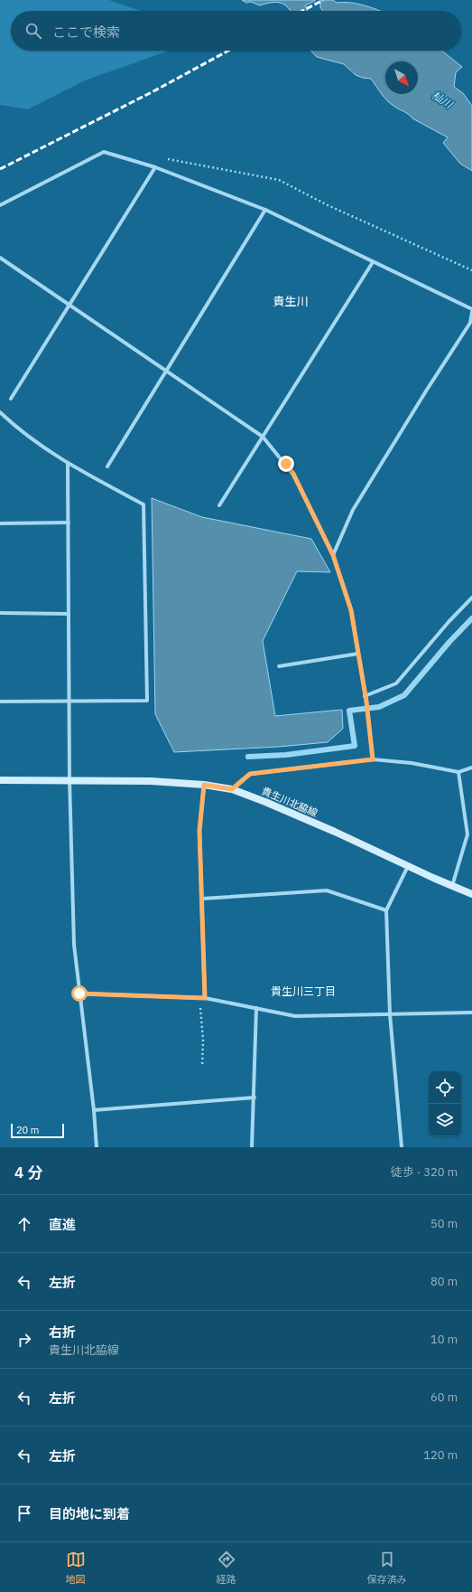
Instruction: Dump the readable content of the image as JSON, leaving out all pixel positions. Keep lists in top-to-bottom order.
{
  "streets": {
    "main road": ["貴生川北脇線"]
  },
  "districts": ["貴生川", "貴生川三丁目"],
  "water": ["杣川"],
  "scale_bar": "20 m",
  "north": "bottom right",
  "page": {
    "search": "ここで検索",
    "scale": "20 m",
    "heading": ["4 分", "徒歩 · 320 m"],
    "list": [
      ["直進", "50 m"],
      ["左折", "80 m"],
      ["右折", "貴生川北脇線", "10 m"],
      ["左折", "60 m"],
      ["左折", "120 m"],
      "目的地に到着"
    ],
    "nav": ["地図", "経路", "保存済み"]
  }
}
